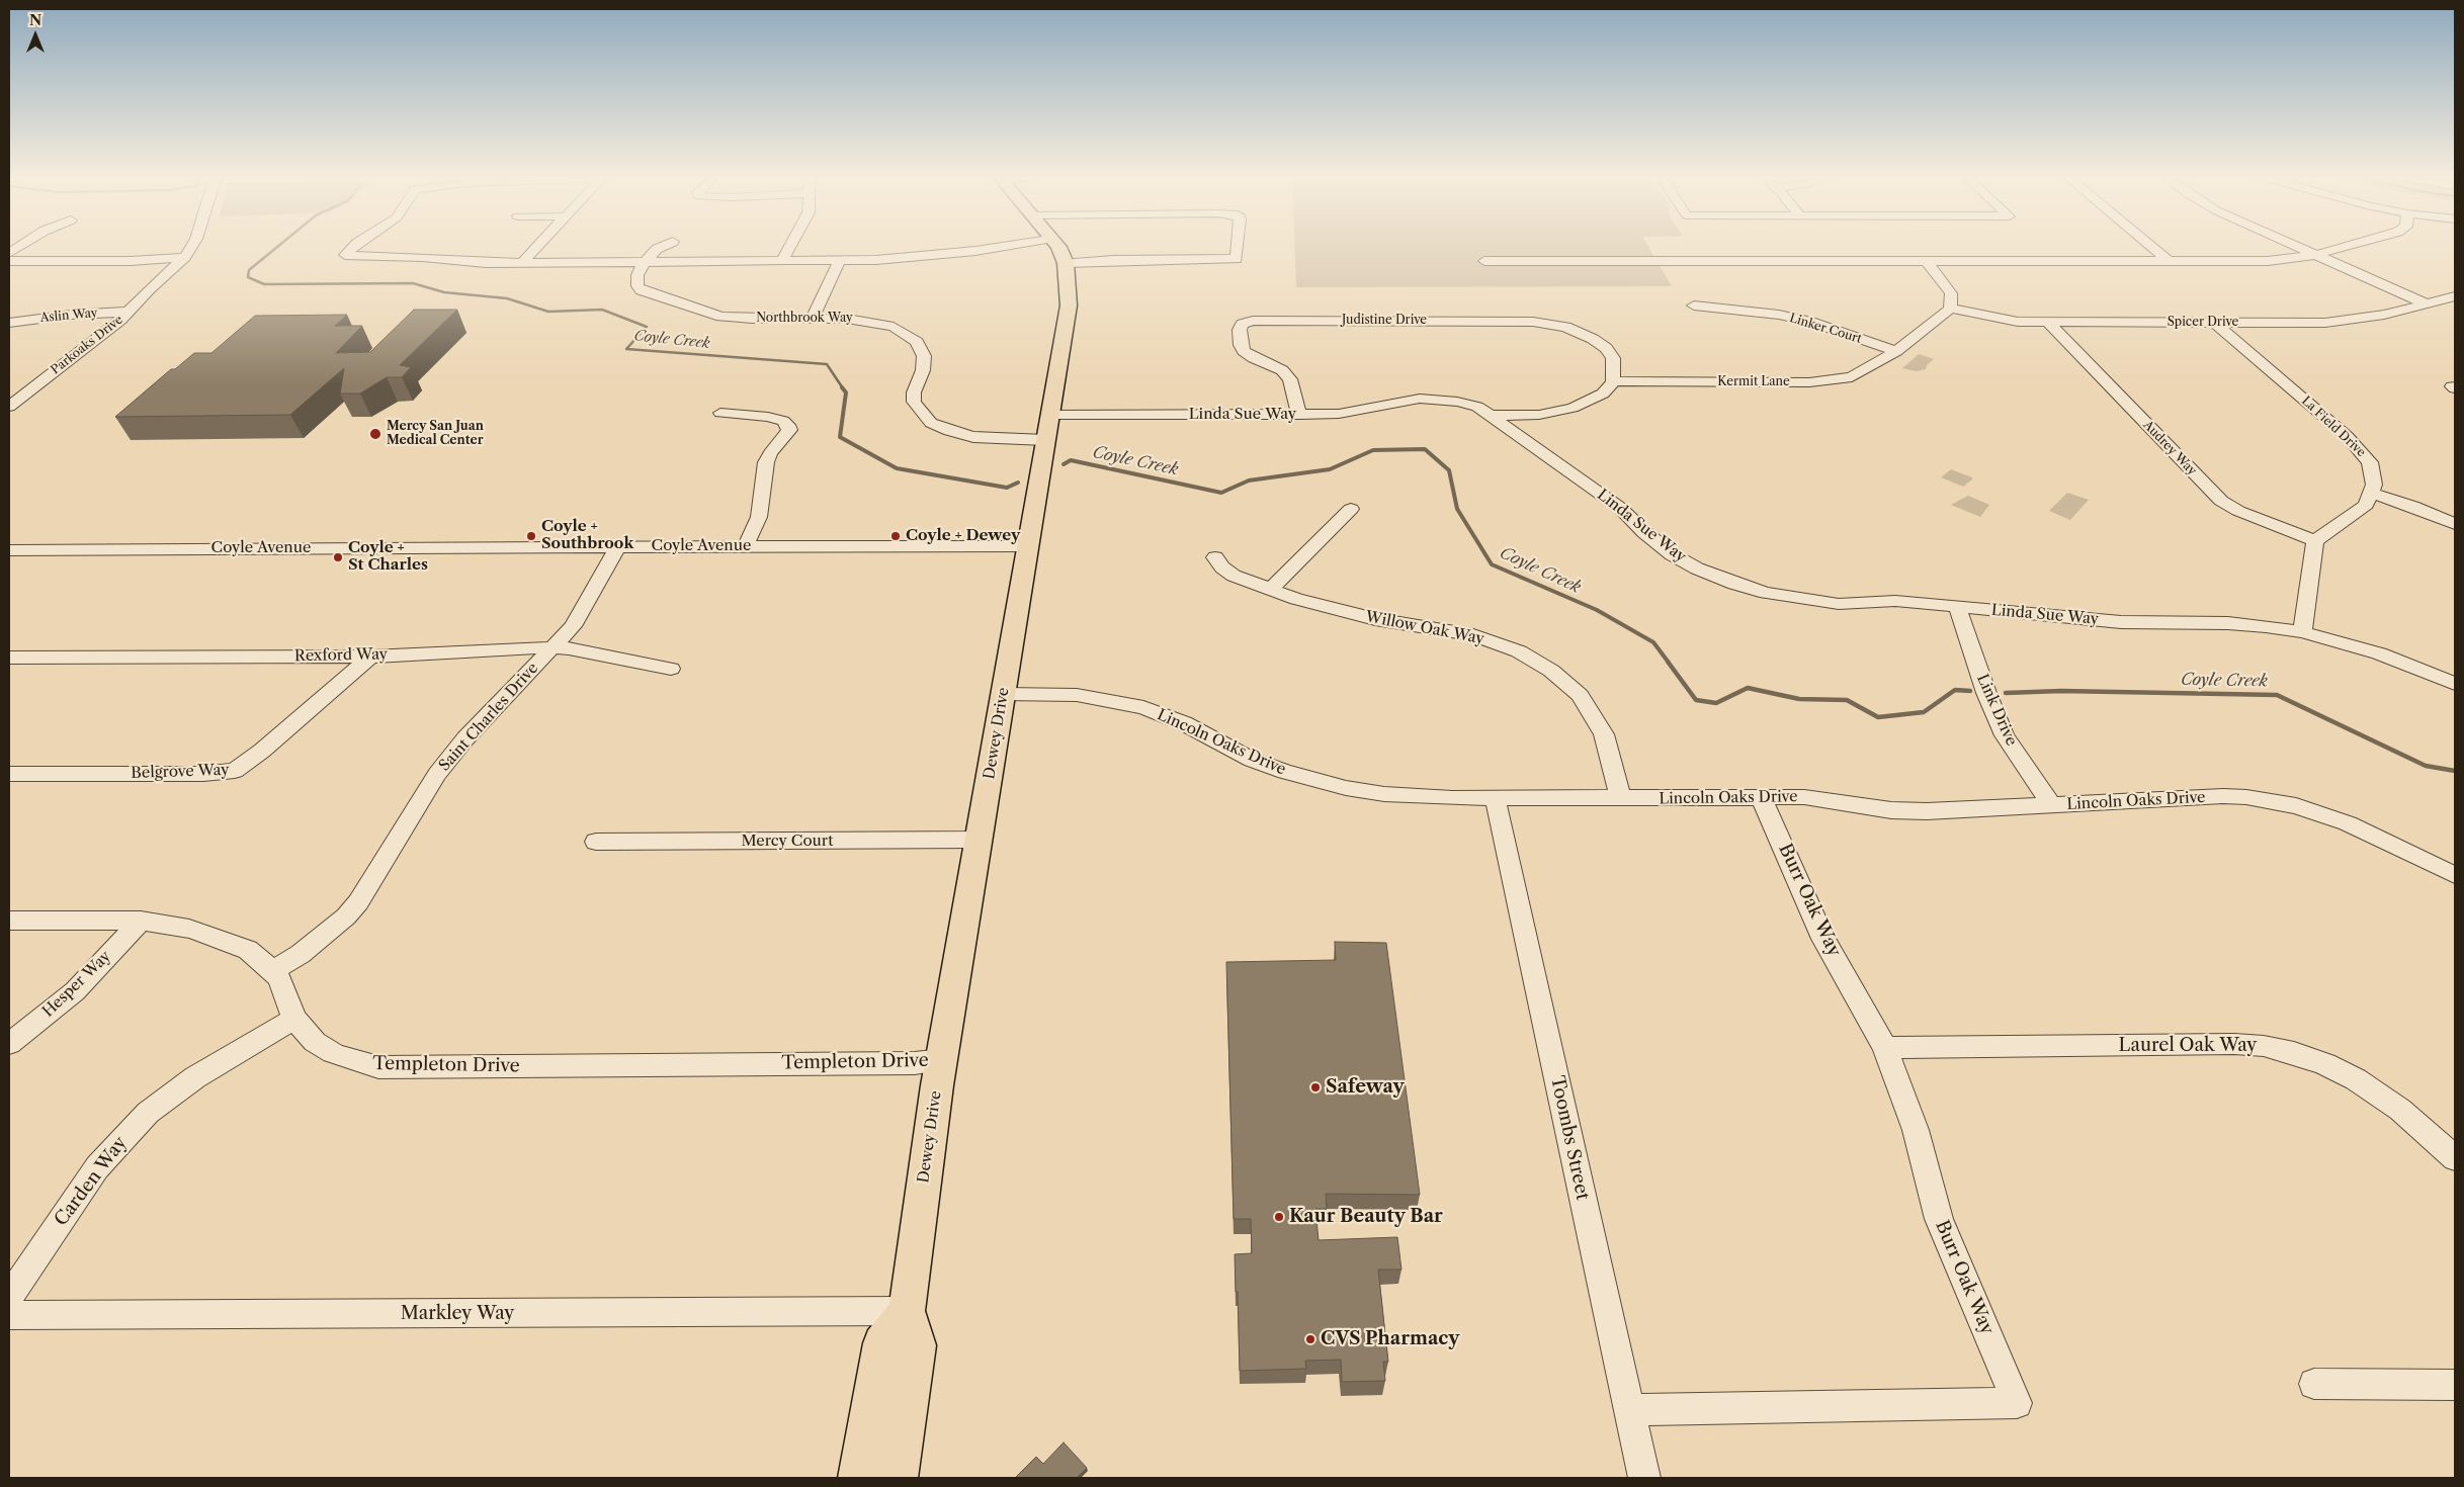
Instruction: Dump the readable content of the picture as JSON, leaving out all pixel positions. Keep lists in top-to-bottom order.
{
  "streets": {
    "main road": ["Dewey Drive"],
    "street": [
      "Aslin Way",
      "Northbrook Way",
      "Judistine Drive",
      "Spicer Drive",
      "Linker Court",
      "Parkoaks Drive",
      "Kermit Lane",
      "Linda Sue Way",
      "La Field Drive",
      "Audrey Way",
      "Coyle Avenue",
      "Willow Oak Way",
      "Rexford Way",
      "Link Drive",
      "Saint Charles Drive",
      "Lincoln Oaks Drive",
      "Belgrove Way",
      "Mercy Court",
      "Burr Oak Way",
      "Hesper Way",
      "Laurel Oak Way",
      "Templeton Drive",
      "Toombs Street",
      "Carden Way",
      "Markley Way"
    ]
  },
  "crossings": [
    ["Aslin Way", "Parkoaks Drive"],
    ["Northbrook Way", "Dewey Drive"],
    ["Judistine Drive", "Kermit Lane"],
    ["Judistine Drive", "Linda Sue Way"],
    ["Spicer Drive", "Kermit Lane"],
    ["Spicer Drive", "La Field Drive"],
    ["Spicer Drive", "Audrey Way"],
    ["Linker Court", "Kermit Lane"],
    ["Linda Sue Way", "Link Drive"],
    ["Linda Sue Way", "Dewey Drive"],
    ["Coyle Avenue", "Saint Charles Drive"],
    ["Coyle Avenue", "Dewey Drive"],
    ["Willow Oak Way", "Lincoln Oaks Drive"],
    ["Rexford Way", "Saint Charles Drive"],
    ["Rexford Way", "Belgrove Way"],
    ["Link Drive", "Lincoln Oaks Drive"],
    ["Saint Charles Drive", "Templeton Drive"],
    ["Dewey Drive", "Lincoln Oaks Drive"],
    ["Dewey Drive", "Mercy Court"],
    ["Dewey Drive", "Templeton Drive"],
    ["Dewey Drive", "Markley Way"],
    ["Lincoln Oaks Drive", "Burr Oak Way"],
    ["Lincoln Oaks Drive", "Toombs Street"],
    ["Burr Oak Way", "Laurel Oak Way"],
    ["Burr Oak Way", "Toombs Street"],
    ["Hesper Way", "Templeton Drive"],
    ["Templeton Drive", "Carden Way"]
  ],
  "water": ["Coyle Creek"],
  "places": [
    "Mercy San Juan Medical Center",
    "Coyle + Southbrook",
    "Coyle + Dewey",
    "Coyle + St Charles",
    "Safeway",
    "Kaur Beauty Bar",
    "CVS Pharmacy"
  ],
  "north": "top"
}
